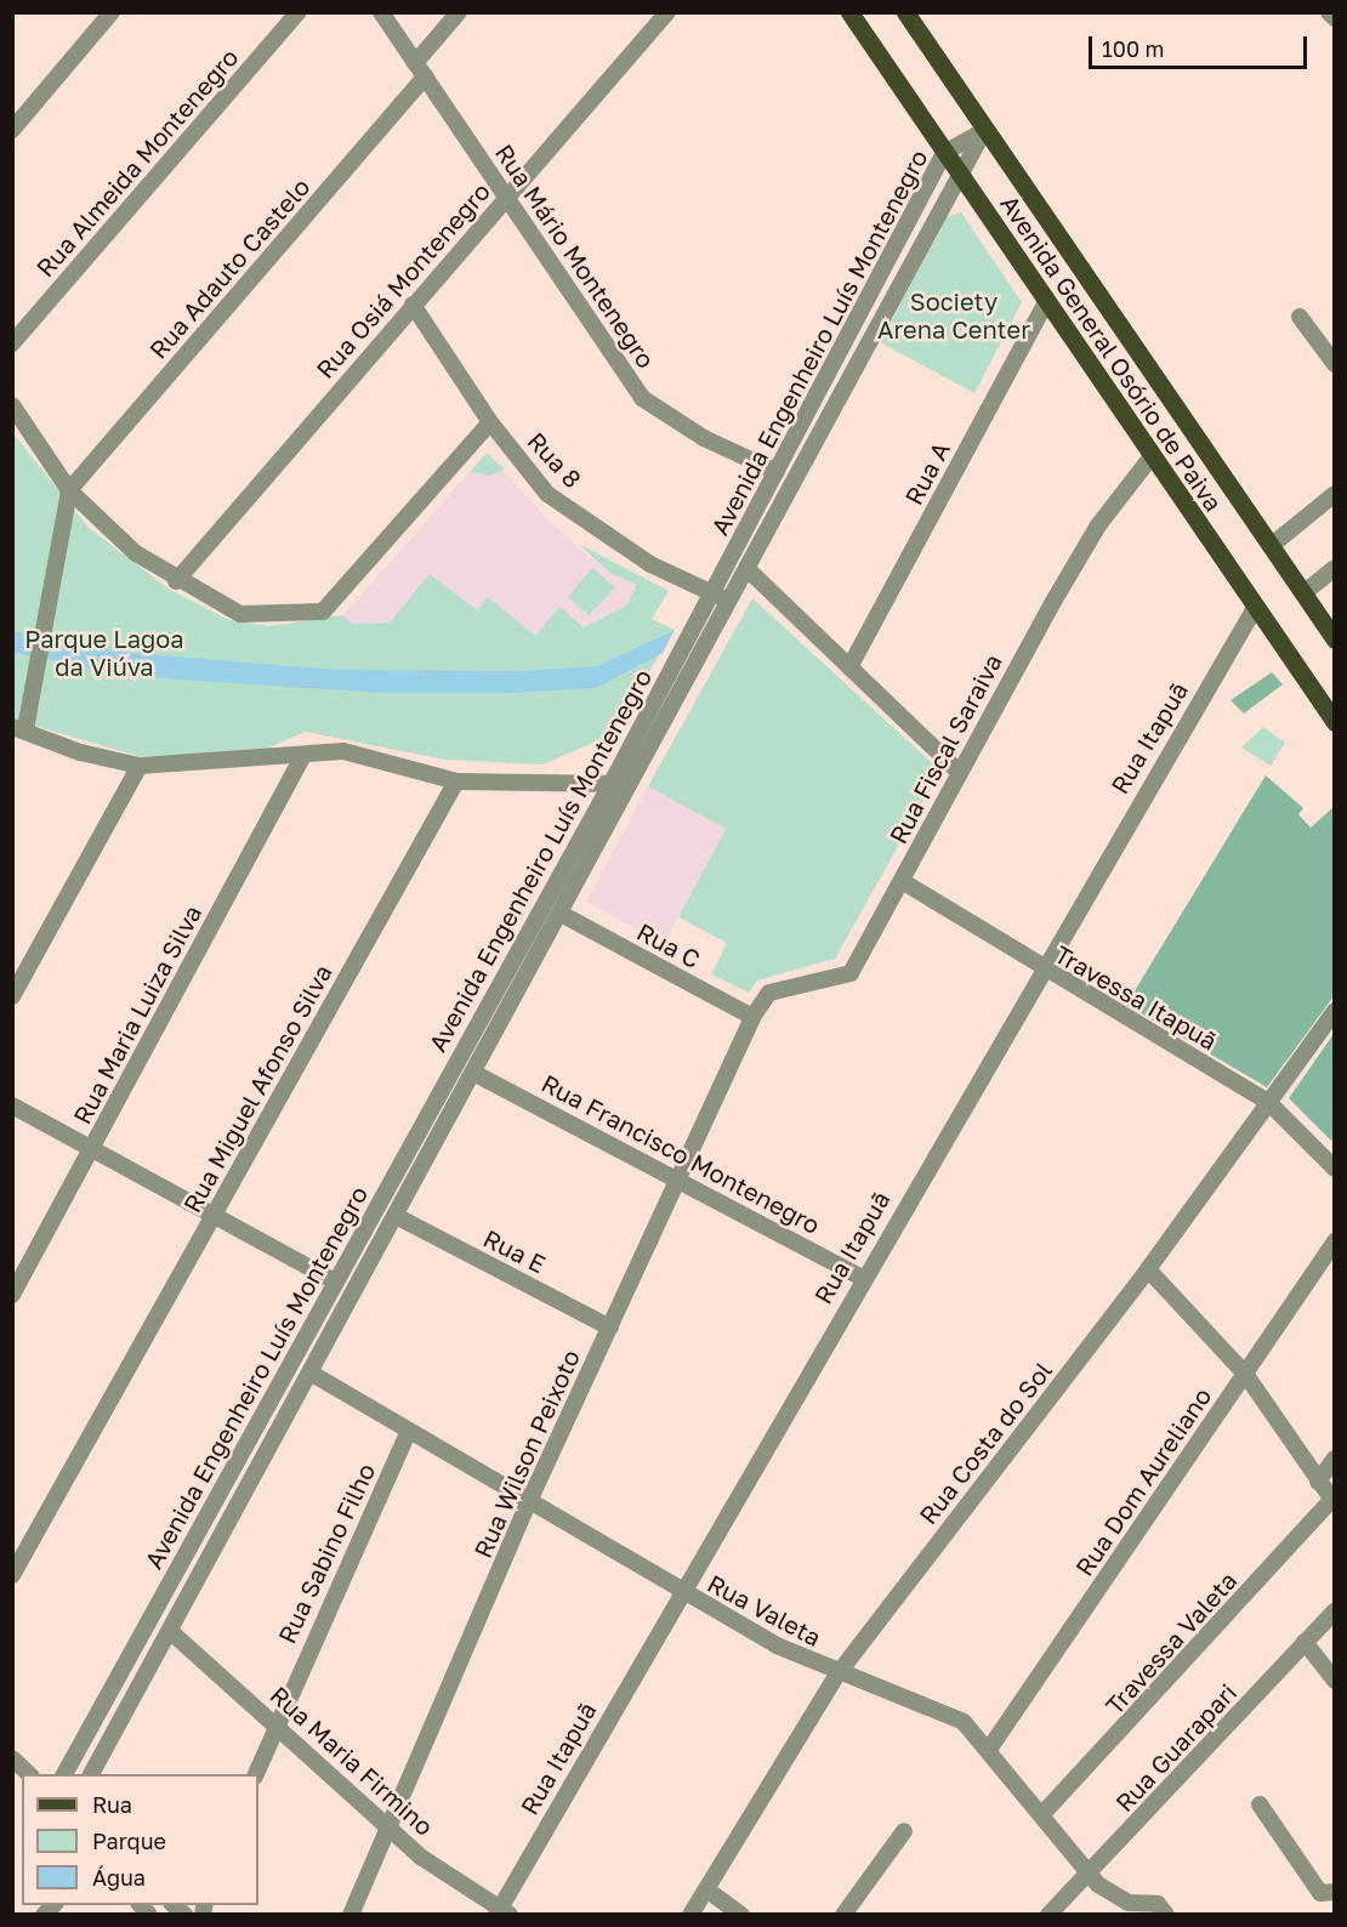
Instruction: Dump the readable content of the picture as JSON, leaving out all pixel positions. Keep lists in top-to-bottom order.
{
  "streets": {
    "main road": ["Avenida General Osório de Paiva"],
    "street": [
      "Rua Almeida Montenegro",
      "Rua Mário Montenegro",
      "Rua Adauto Castelo",
      "Rua Osiá Montenegro",
      "Avenida Engenheiro Luís Montenegro",
      "Rua 8",
      "Rua A",
      "Rua Itapuã",
      "Rua Fiscal Saraiva",
      "Rua C",
      "Travessa Itapuã",
      "Rua Maria Luiza Silva",
      "Rua Miguel Afonso Silva",
      "Rua Francisco Montenegro",
      "Rua E",
      "Rua Costa do Sol",
      "Rua Wilson Peixoto",
      "Rua Dom Aureliano",
      "Rua Sabino Filho",
      "Rua Valeta",
      "Travessa Valeta",
      "Rua Guarapari",
      "Rua Maria Firmino"
    ]
  },
  "crossings": [
    ["Rua Mário Montenegro", "Rua Adauto Castelo"],
    ["Rua Mário Montenegro", "Rua Osiá Montenegro"],
    ["Rua Mário Montenegro", "Avenida Engenheiro Luís Montenegro"],
    ["Rua Osiá Montenegro", "Rua 8"],
    ["Avenida Engenheiro Luís Montenegro", "Avenida General Osório de Paiva"],
    ["Avenida Engenheiro Luís Montenegro", "Rua 8"],
    ["Avenida Engenheiro Luís Montenegro", "Rua C"],
    ["Avenida Engenheiro Luís Montenegro", "Rua Francisco Montenegro"],
    ["Avenida Engenheiro Luís Montenegro", "Rua E"],
    ["Avenida Engenheiro Luís Montenegro", "Rua Valeta"],
    ["Avenida Engenheiro Luís Montenegro", "Rua Maria Firmino"],
    ["Avenida General Osório de Paiva", "Rua A"],
    ["Avenida General Osório de Paiva", "Rua Itapuã"],
    ["Avenida General Osório de Paiva", "Rua Fiscal Saraiva"],
    ["Rua Itapuã", "Travessa Itapuã"],
    ["Rua Itapuã", "Rua Francisco Montenegro"],
    ["Rua Itapuã", "Rua Valeta"],
    ["Rua Itapuã", "Rua Maria Firmino"],
    ["Rua Fiscal Saraiva", "Rua C"],
    ["Rua Fiscal Saraiva", "Travessa Itapuã"],
    ["Rua Fiscal Saraiva", "Rua Wilson Peixoto"],
    ["Rua C", "Rua Wilson Peixoto"],
    ["Travessa Itapuã", "Rua Costa do Sol"],
    ["Rua Francisco Montenegro", "Rua Wilson Peixoto"],
    ["Rua E", "Rua Wilson Peixoto"],
    ["Rua Costa do Sol", "Rua Valeta"],
    ["Rua Wilson Peixoto", "Rua Valeta"],
    ["Rua Wilson Peixoto", "Rua Maria Firmino"],
    ["Rua Dom Aureliano", "Rua Valeta"],
    ["Rua Sabino Filho", "Rua Valeta"],
    ["Rua Sabino Filho", "Rua Maria Firmino"],
    ["Rua Valeta", "Travessa Valeta"],
    ["Rua Valeta", "Rua Guarapari"]
  ],
  "parks": ["Society Arena Center", "Parque Lagoa da Viúva"],
  "legend": ["Rua", "Parque", "Água"],
  "scale_bar": "100 m"
}
